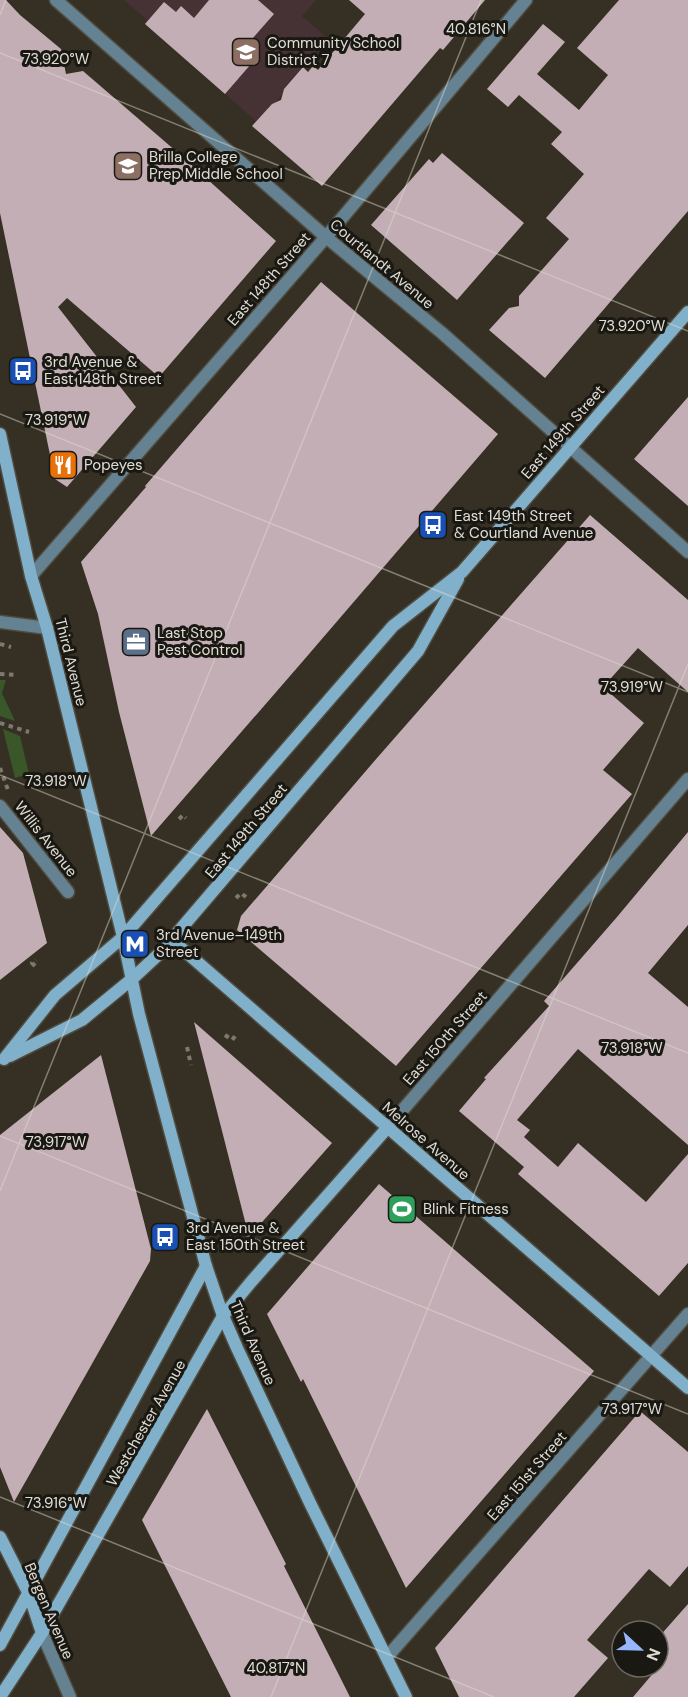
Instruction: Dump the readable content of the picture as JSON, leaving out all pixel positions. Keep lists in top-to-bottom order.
{
  "streets": {
    "main road": [
      "East 149th Street",
      "Third Avenue",
      "East 150th Street",
      "Melrose Avenue",
      "Westchester Avenue",
      "Bergen Avenue"
    ],
    "street": [
      "Courtlandt Avenue",
      "East 148th Street",
      "Willis Avenue",
      "East 151st Street"
    ]
  },
  "crossings": [
    ["Courtlandt Avenue", "East 148th Street"],
    ["Courtlandt Avenue", "East 149th Street"],
    ["East 148th Street", "Third Avenue"],
    ["East 149th Street", "Third Avenue"],
    ["East 149th Street", "Melrose Avenue"],
    ["Third Avenue", "East 150th Street"],
    ["Third Avenue", "Westchester Avenue"],
    ["Third Avenue", "East 151st Street"],
    ["East 150th Street", "Melrose Avenue"],
    ["East 150th Street", "Westchester Avenue"],
    ["Melrose Avenue", "East 151st Street"],
    ["Westchester Avenue", "Bergen Avenue"]
  ],
  "places": {
    "school or university": ["Community School District 7", "Brilla College Prep Middle School"],
    "bus stop": ["3rd Avenue & East 148th Street", "East 149th Street & Courtland Avenue", "3rd Avenue & East 150th Street"],
    "restaurant": ["Popeyes"],
    "office": ["Last Stop Pest Control"],
    "metro station": ["3rd Avenue–149th Street"],
    "sports": ["Blink Fitness"]
  },
  "north": "right",
  "coordinates": [
    "40.816°N",
    "73.920°W",
    "73.919°W",
    "73.918°W",
    "73.917°W",
    "73.916°W",
    "40.817°N"
  ]
}
